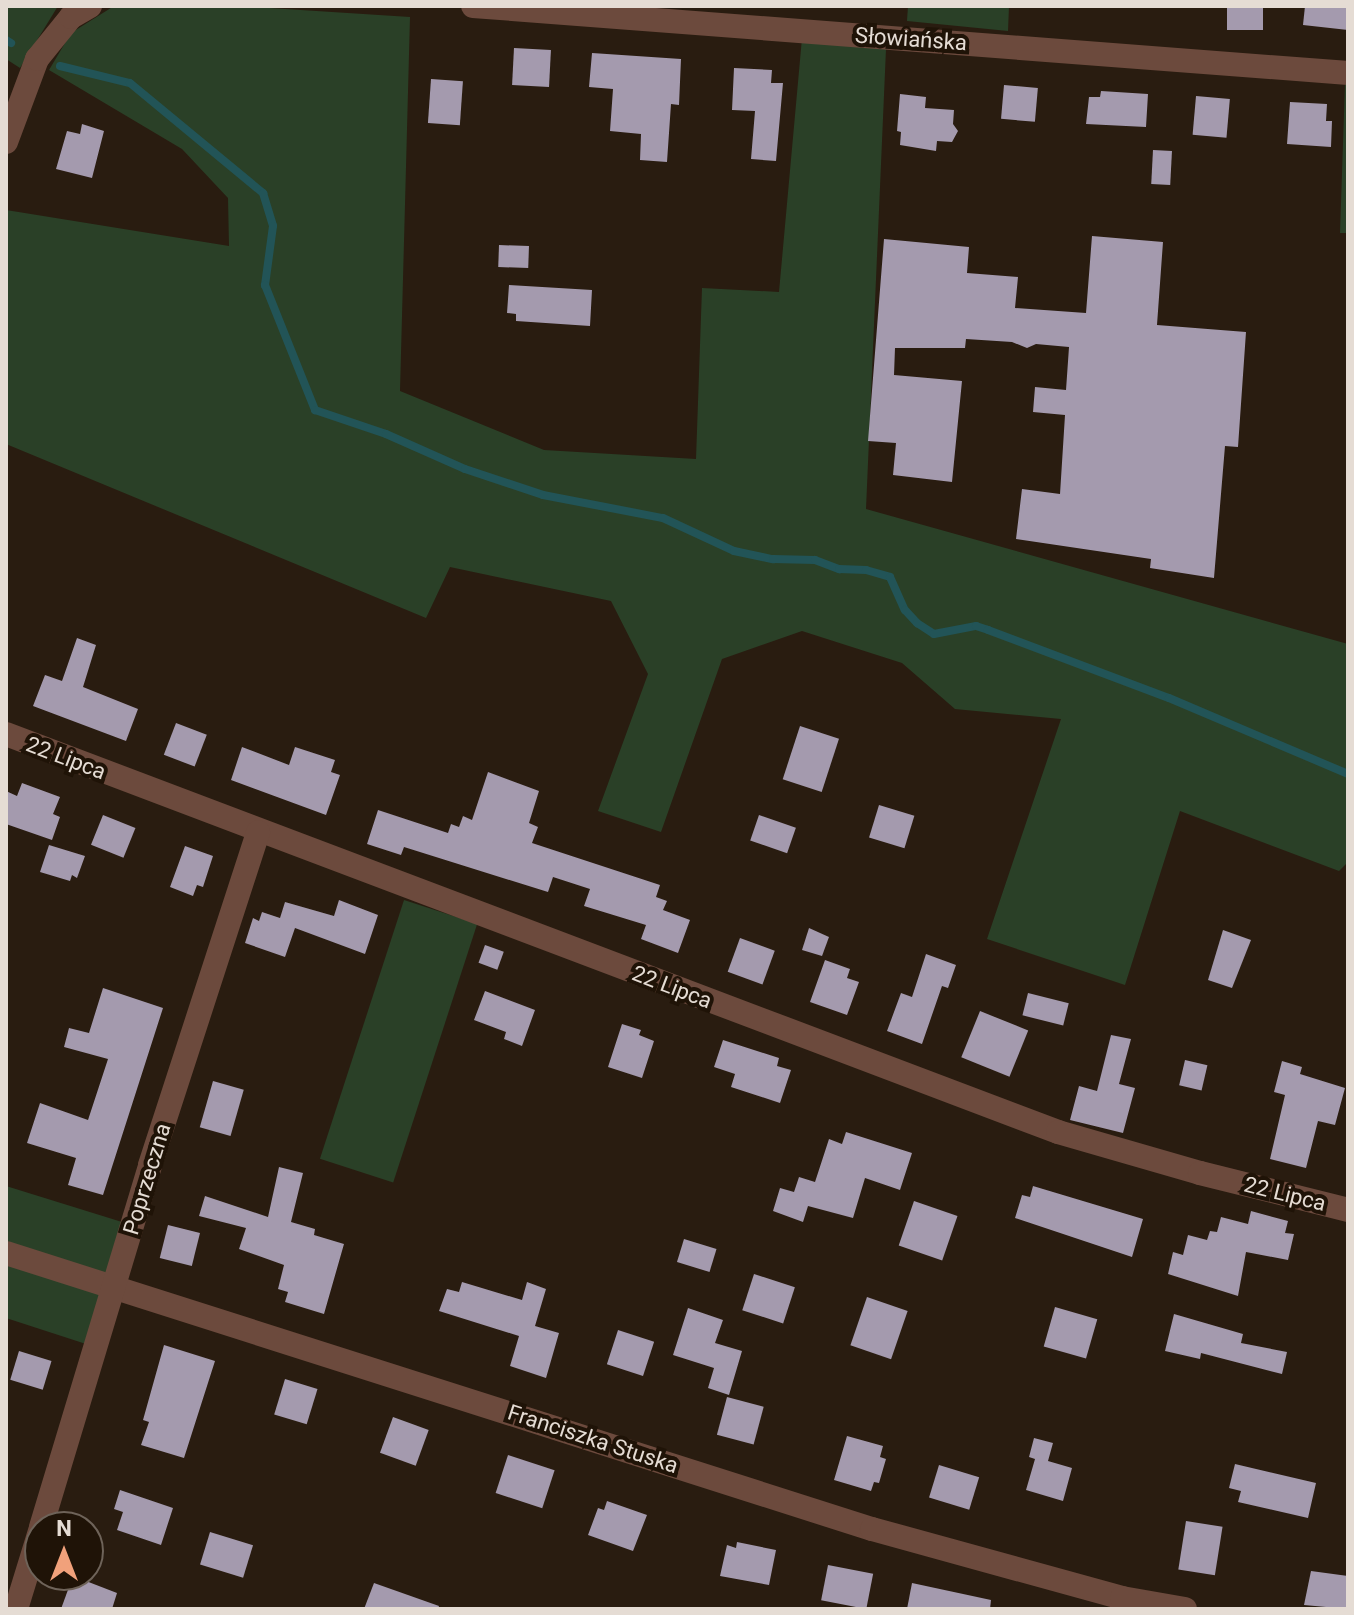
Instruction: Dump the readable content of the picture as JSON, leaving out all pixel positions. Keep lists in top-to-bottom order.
{
  "streets": {
    "street": [
      "Słowiańska",
      "22 Lipca",
      "Poprzeczna",
      "Franciszka Stuska"
    ]
  },
  "crossings": [
    ["22 Lipca", "Poprzeczna"],
    ["Poprzeczna", "Franciszka Stuska"]
  ],
  "north": "top"
}
